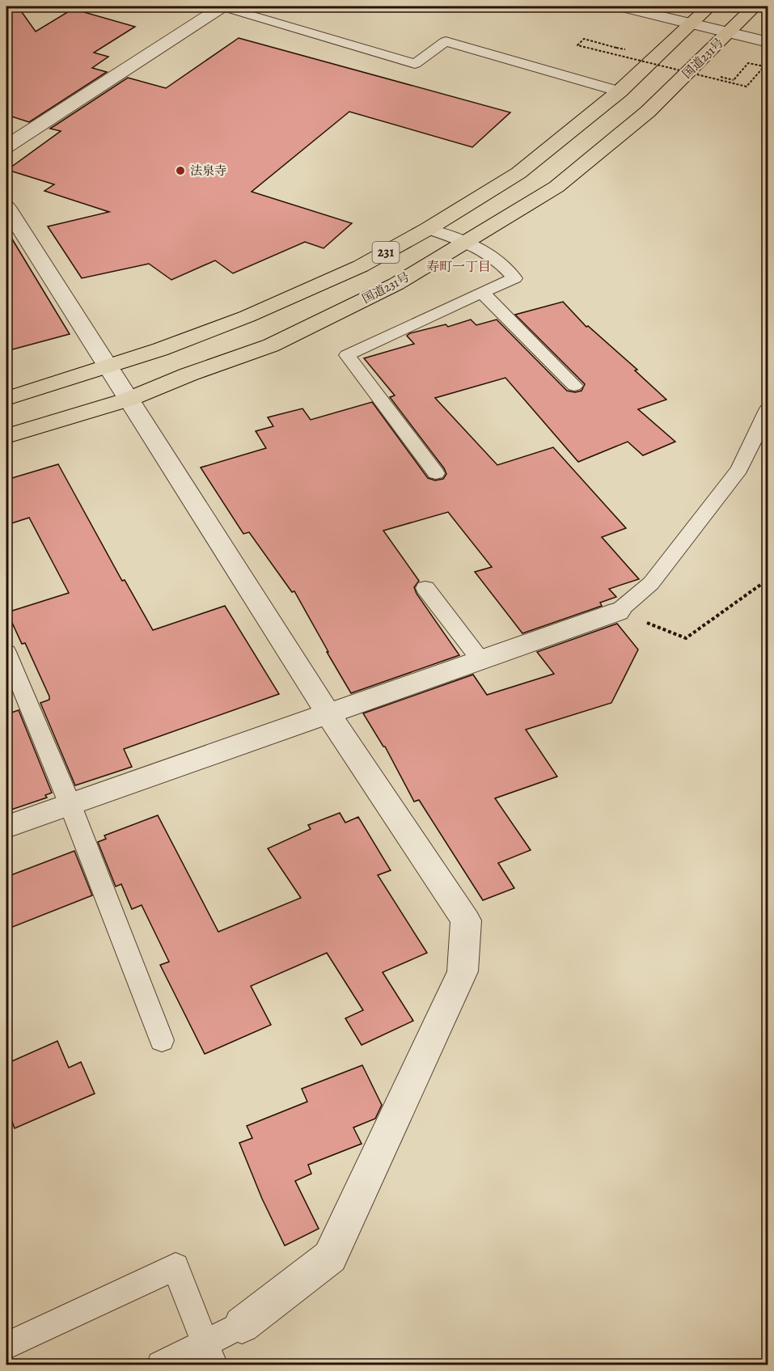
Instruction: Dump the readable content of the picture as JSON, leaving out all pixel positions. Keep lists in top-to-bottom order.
{
  "streets": {
    "highway": ["国道231号", "231"]
  },
  "districts": ["寿町一丁目"],
  "places": ["法泉寺"]
}
